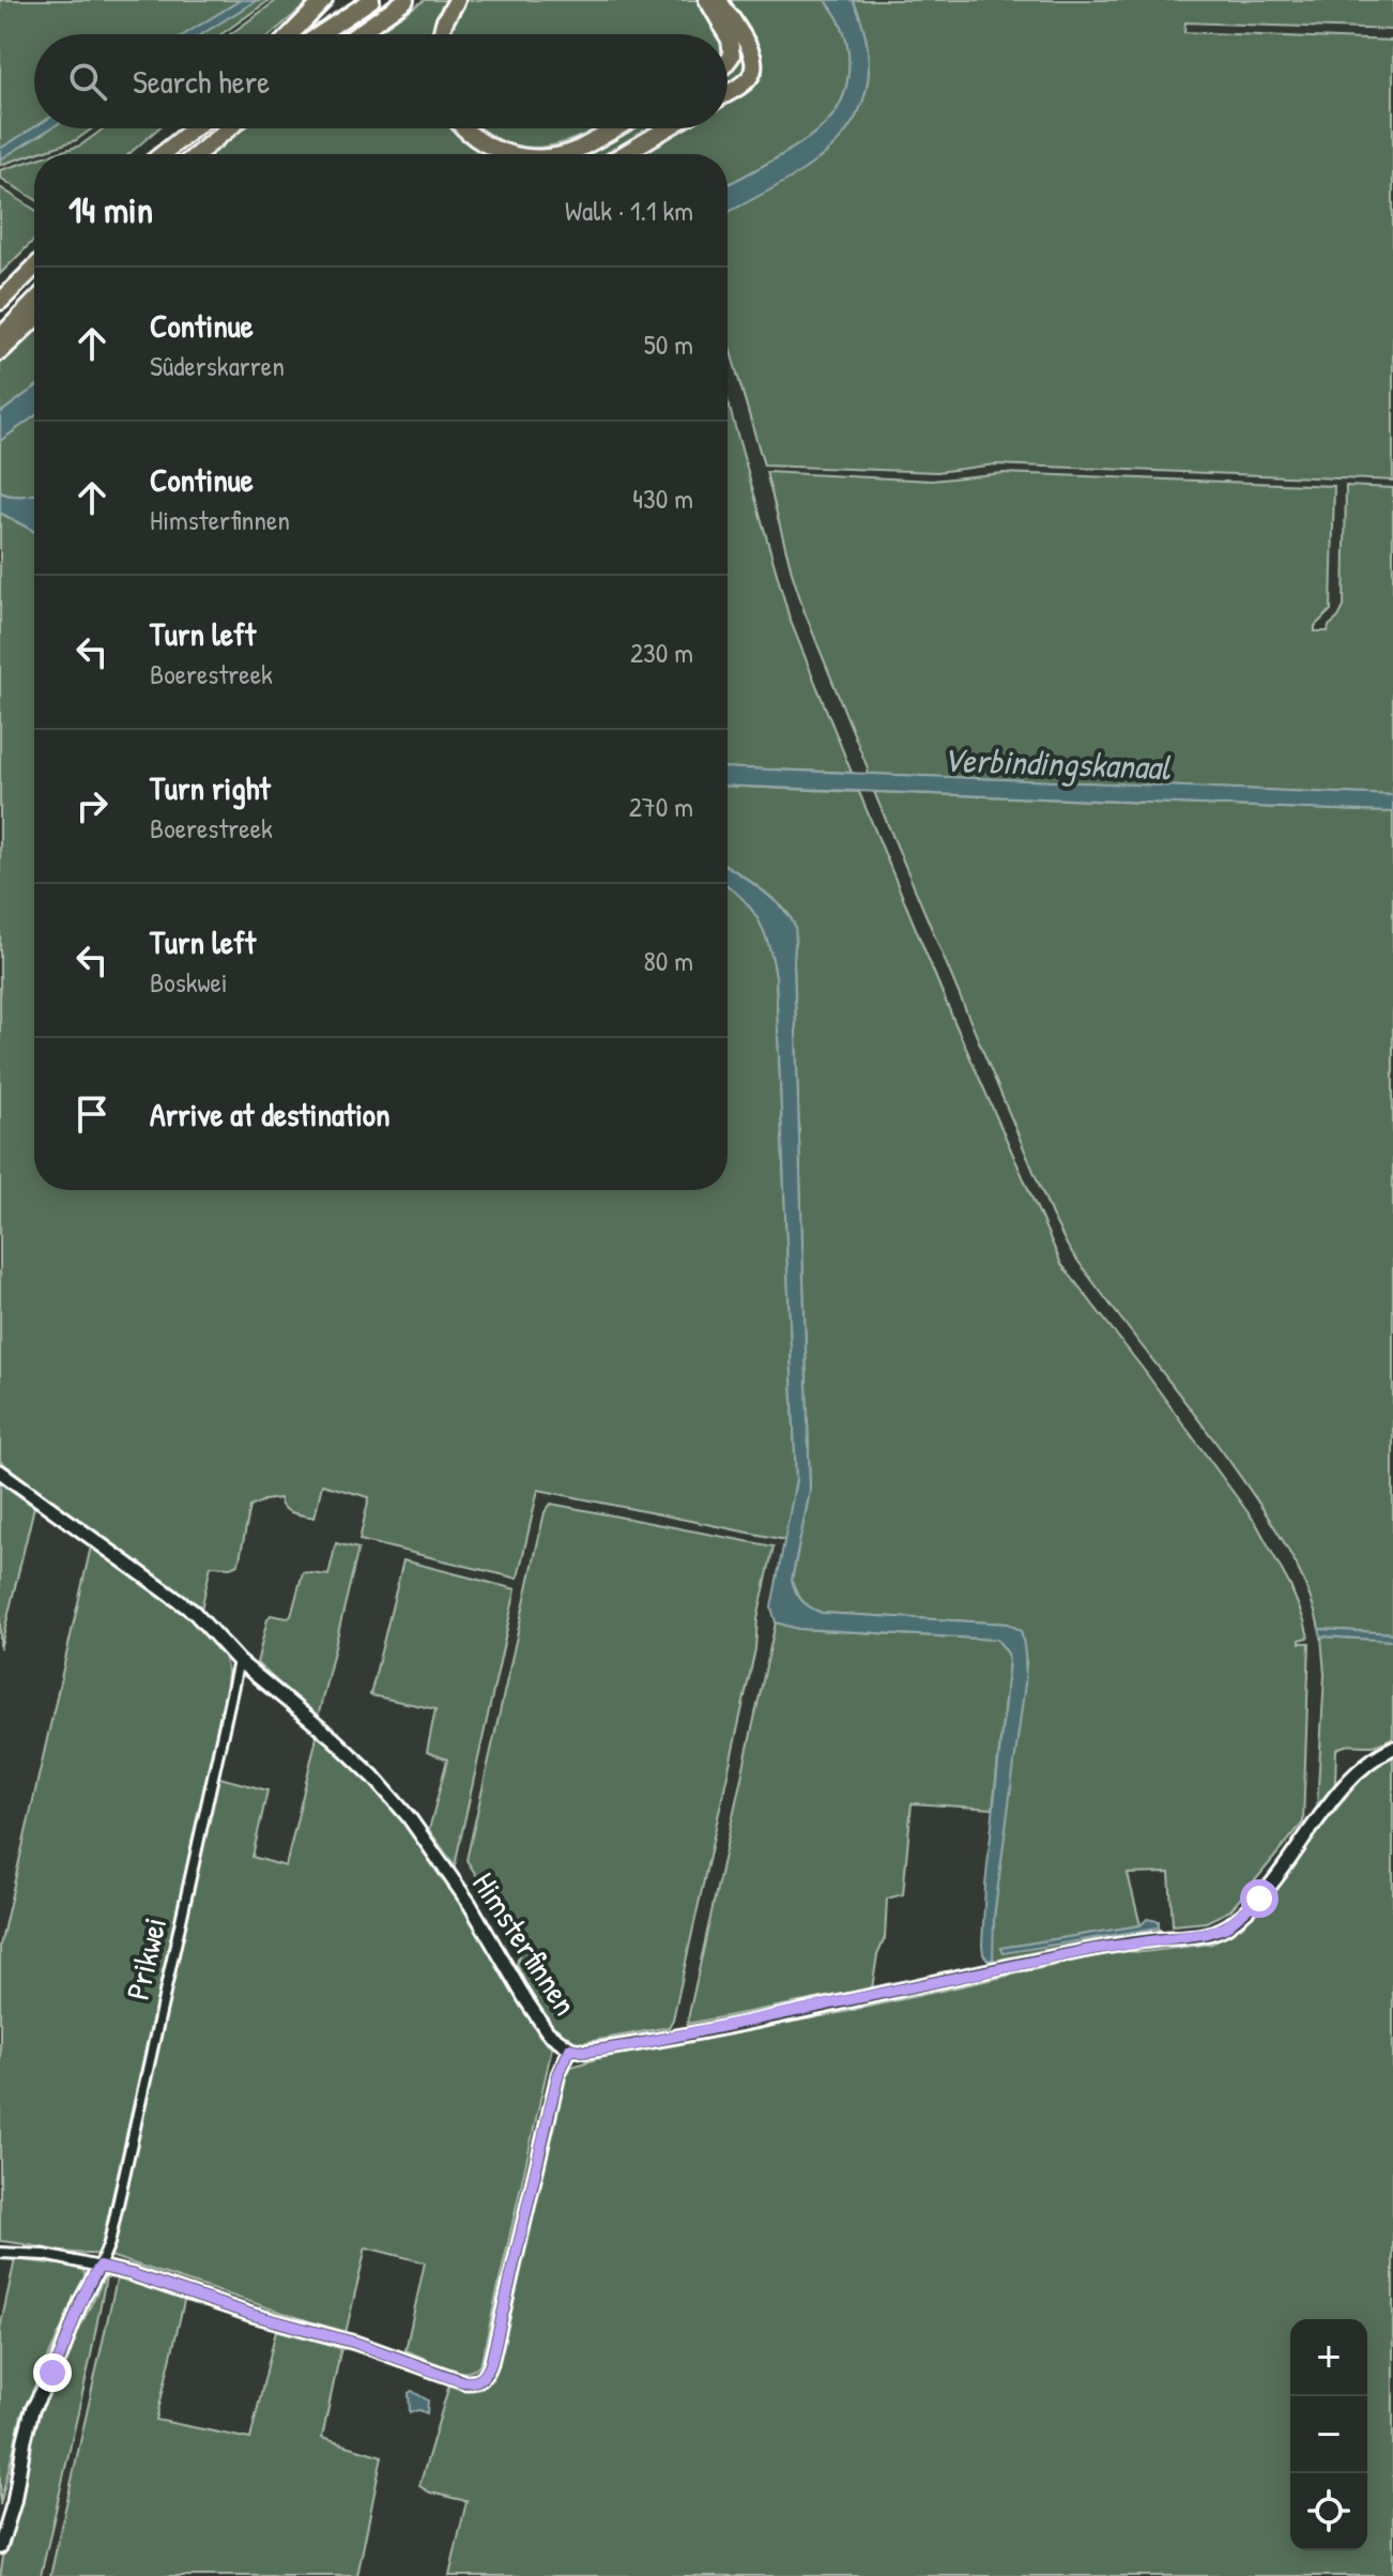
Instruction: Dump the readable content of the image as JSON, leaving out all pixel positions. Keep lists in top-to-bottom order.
{
  "streets": {
    "street": ["Himsterfinnen", "Prikwei"]
  },
  "crossings": [
    ["Himsterfinnen", "Prikwei"]
  ],
  "water": ["Verbindingskanaal"],
  "page": {
    "search": "Search here",
    "heading": ["14 min", "Walk · 1.1 km"],
    "list": [
      ["Continue", "Sûderskarren", "50 m"],
      ["Continue", "Himsterfinnen", "430 m"],
      ["Turn left", "Boerestreek", "230 m"],
      ["Turn right", "Boerestreek", "270 m"],
      ["Turn left", "Boskwei", "80 m"],
      "Arrive at destination"
    ],
    "map_buttons": ["+", "−"]
  }
}
